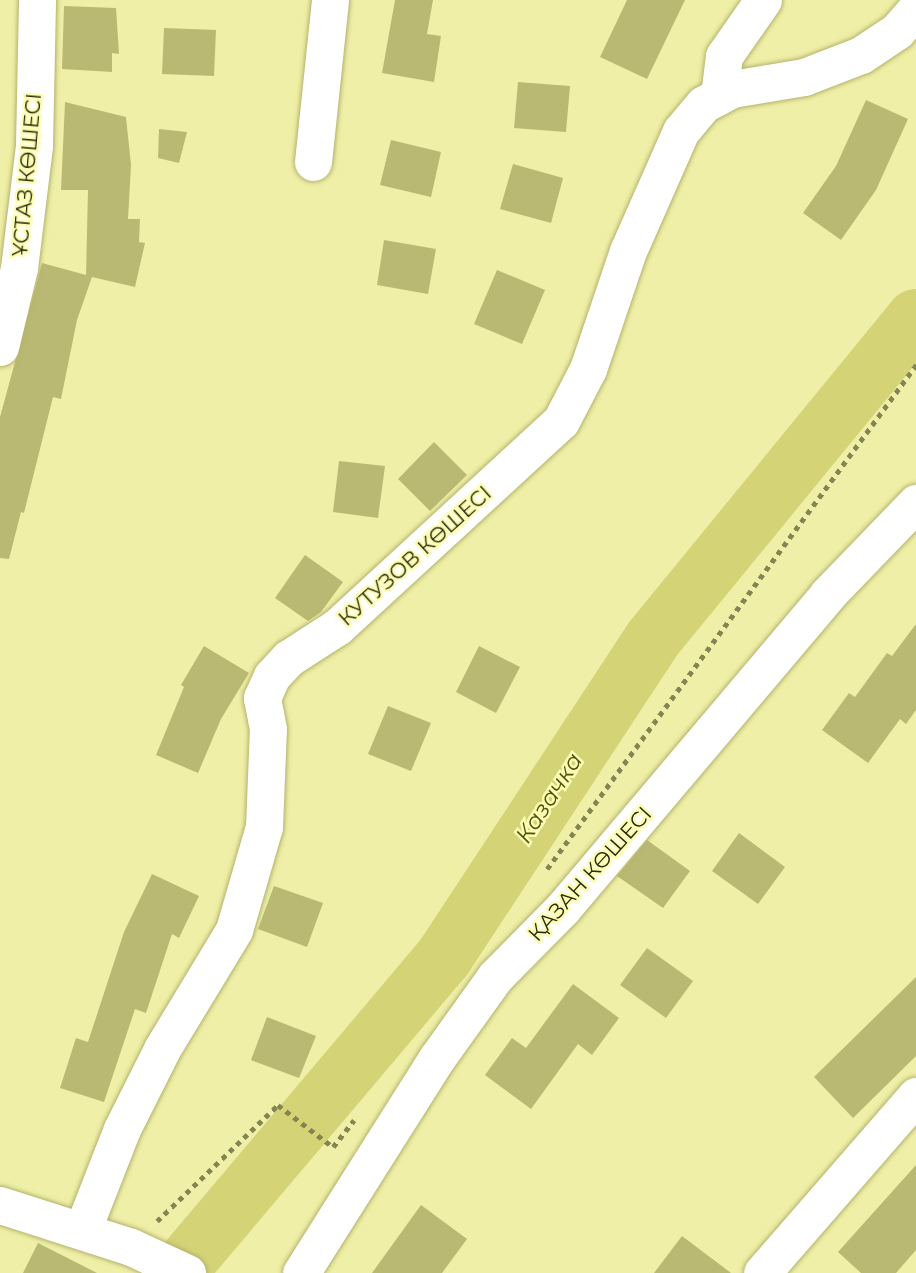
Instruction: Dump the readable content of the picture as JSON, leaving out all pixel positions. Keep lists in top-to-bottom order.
{
  "streets": {
    "street": ["ҰСТАЗ КӨШЕСІ", "КУТУЗОВ КӨШЕСІ", "ҚАЗАН КӨШЕСІ"]
  },
  "water": ["Казачка"]
}
